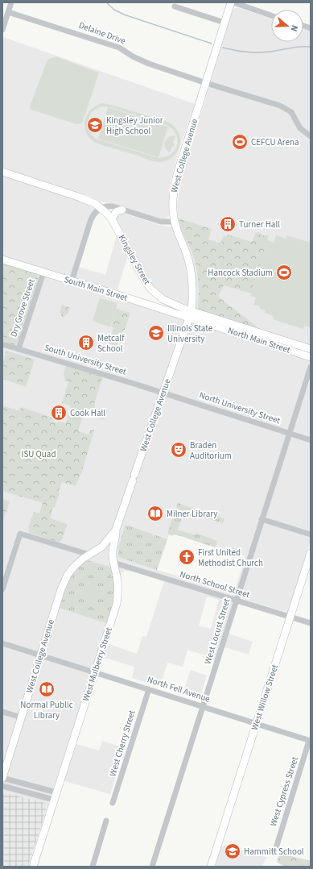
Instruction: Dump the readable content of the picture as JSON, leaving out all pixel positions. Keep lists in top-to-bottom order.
{
  "streets": {
    "main road": [
      "West College Avenue",
      "Kingsley Street",
      "South Main Street",
      "North Main Street",
      "West Mulberry Street",
      "West Willow Street"
    ],
    "street": [
      "Delaine Drive",
      "Dry Grove Street",
      "South University Street",
      "North University Street",
      "North School Street",
      "West Locust Street",
      "North Fell Avenue",
      "West Cherry Street",
      "West Cypress Street"
    ]
  },
  "crossings": [
    ["Delaine Drive", "West College Avenue"],
    ["West College Avenue", "Kingsley Street"],
    ["West College Avenue", "South Main Street"],
    ["West College Avenue", "North Main Street"],
    ["West College Avenue", "South University Street"],
    ["West College Avenue", "North University Street"],
    ["West College Avenue", "West Mulberry Street"],
    ["West College Avenue", "North Fell Avenue"],
    ["Kingsley Street", "South Main Street"],
    ["Kingsley Street", "North Main Street"],
    ["South Main Street", "Dry Grove Street"],
    ["South Main Street", "North Main Street"],
    ["Dry Grove Street", "South University Street"],
    ["South University Street", "North University Street"],
    ["North University Street", "West Locust Street"],
    ["North School Street", "West Locust Street"],
    ["North School Street", "West Mulberry Street"],
    ["North School Street", "West Willow Street"],
    ["West Locust Street", "North Fell Avenue"],
    ["West Mulberry Street", "North Fell Avenue"],
    ["North Fell Avenue", "West Willow Street"],
    ["North Fell Avenue", "West Cherry Street"],
    ["North Fell Avenue", "West Cypress Street"]
  ],
  "parks": ["ISU Quad"],
  "places": {
    "school or university": ["Kingsley Junior High School", "Illinois State University", "Hammitt School"],
    "sports": ["CEFCU Arena", "Hancock Stadium"],
    "building": ["Turner Hall", "Metcalf School", "Cook Hall"],
    "theatre": ["Braden Auditorium"],
    "library": ["Milner Library", "Normal Public Library"],
    "church": ["First United Methodist Church"]
  },
  "north": "right"
}
